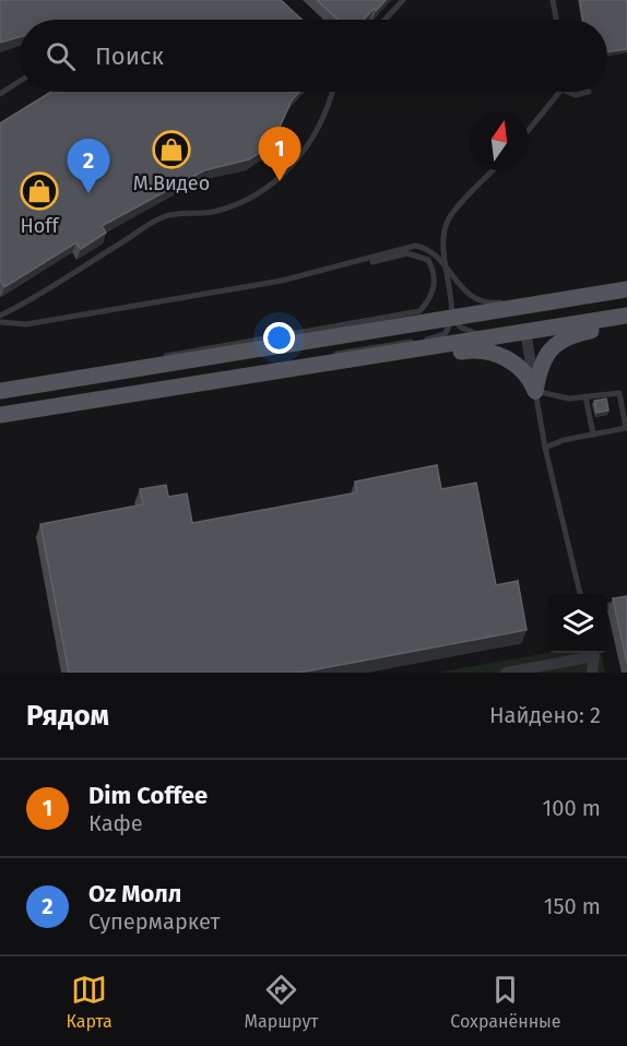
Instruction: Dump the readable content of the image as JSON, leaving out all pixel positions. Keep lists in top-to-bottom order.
{
  "places": {
    "shop": ["М.Видео", "Hoff"]
  },
  "north": "top",
  "page": {
    "search": "Поиск",
    "pins": ["1", "2"],
    "heading": ["Рядом", "Найдено: 2"],
    "list": [
      {
        "mark": "1",
        "name": "Dim Coffee",
        "note": "Кафе",
        "value": "100 m"
      },
      {
        "mark": "2",
        "name": "Oz Молл",
        "note": "Супермаркет",
        "value": "150 m"
      }
    ],
    "nav": ["Карта", "Маршрут", "Сохранённые"]
  }
}
